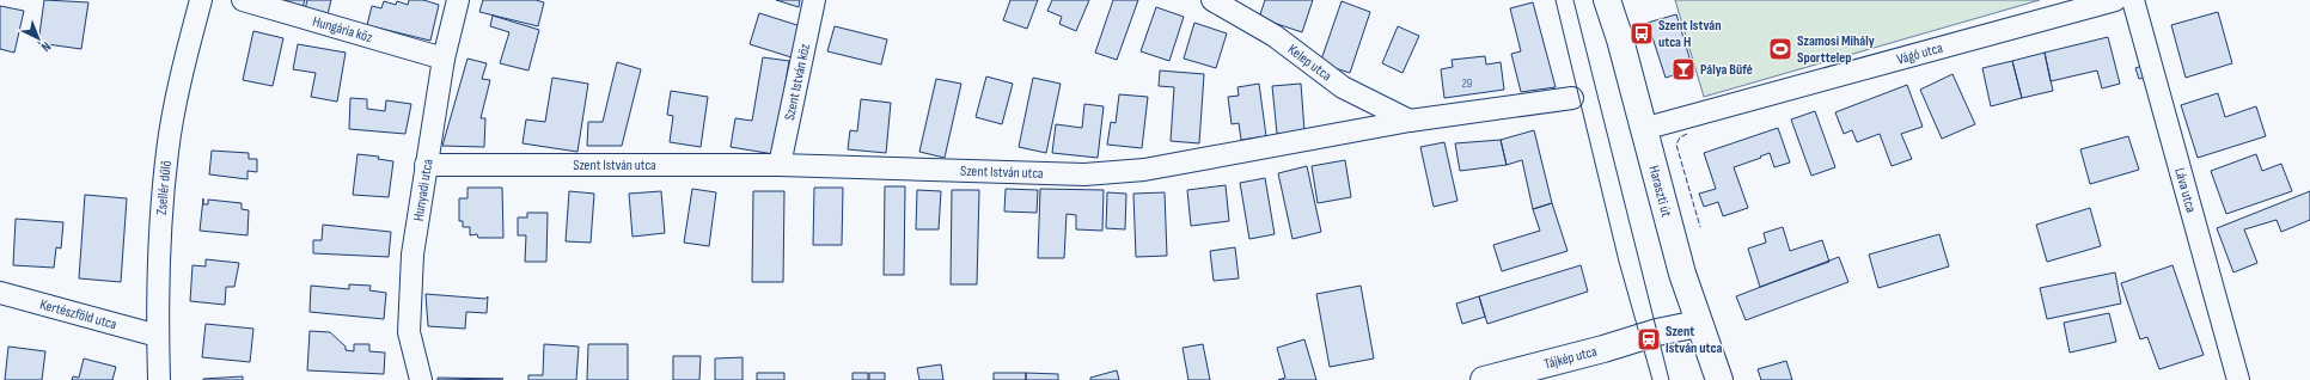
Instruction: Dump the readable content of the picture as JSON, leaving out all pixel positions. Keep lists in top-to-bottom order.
{
  "streets": {
    "main road": ["Haraszti út", "Tájkép utca"],
    "street": [
      "Hungária köz",
      "Vágó utca",
      "Kelep utca",
      "Szent István köz",
      "Szent István utca",
      "Zsellér dűlő",
      "Hunyadi utca",
      "Láva utca",
      "Kertészföld utca"
    ]
  },
  "crossings": [
    ["Hungária köz", "Hunyadi utca"],
    ["Vágó utca", "Haraszti út"],
    ["Kelep utca", "Szent István utca"],
    ["Szent István köz", "Szent István utca"],
    ["Szent István utca", "Hunyadi utca"],
    ["Zsellér dűlő", "Kertészföld utca"],
    ["Haraszti út", "Tájkép utca"]
  ],
  "places": {
    "bus stop": ["Szent István utca H"],
    "sports": ["Szamosi Mihály Sporttelep"],
    "bar": ["Pálya Büfé"],
    "station": ["Szent István utca"]
  },
  "house_numbers": ["29"],
  "north": "bottom right"
}
